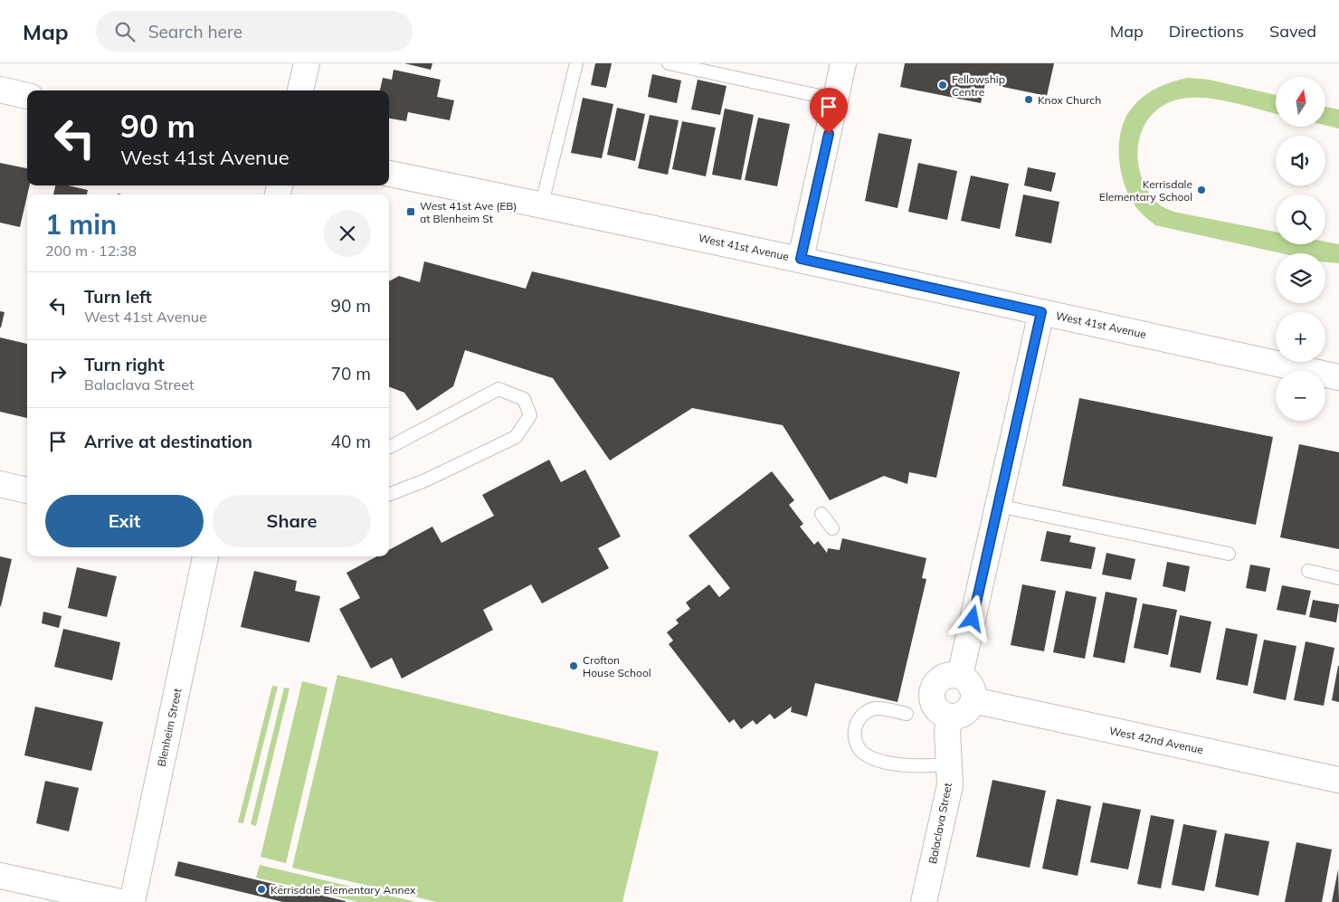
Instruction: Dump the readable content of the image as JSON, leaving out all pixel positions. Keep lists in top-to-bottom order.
{
  "streets": {
    "street": [
      "West 41st Avenue",
      "Blenheim Street",
      "West 42nd Avenue",
      "Balaclava Street"
    ]
  },
  "crossings": [
    ["West 42nd Avenue", "Balaclava Street"]
  ],
  "places": {
    "other": [
      "Fellowship Centre",
      "Knox Church",
      "Kerrisdale Elementary School",
      "Crofton House School",
      "Kerrisdale Elementary Annex"
    ],
    "transit": ["West 41st Ave (EB) at Blenheim St"]
  },
  "north": "top",
  "page": {
    "header": "Map",
    "search": "Search here",
    "nav": ["Map", "Directions", "Saved"],
    "map_buttons": ["+", "−"],
    "turn": ["90 m", "West 41st Avenue"],
    "heading": ["1 min", "200 m · 12:38"],
    "list": [
      {
        "name": "Turn left",
        "note": "West 41st Avenue",
        "value": "90 m"
      },
      {
        "name": "Turn right",
        "note": "Balaclava Street",
        "value": "70 m"
      },
      {
        "name": "Arrive at destination",
        "value": "40 m"
      }
    ],
    "buttons": ["Exit", "Share"]
  }
}
